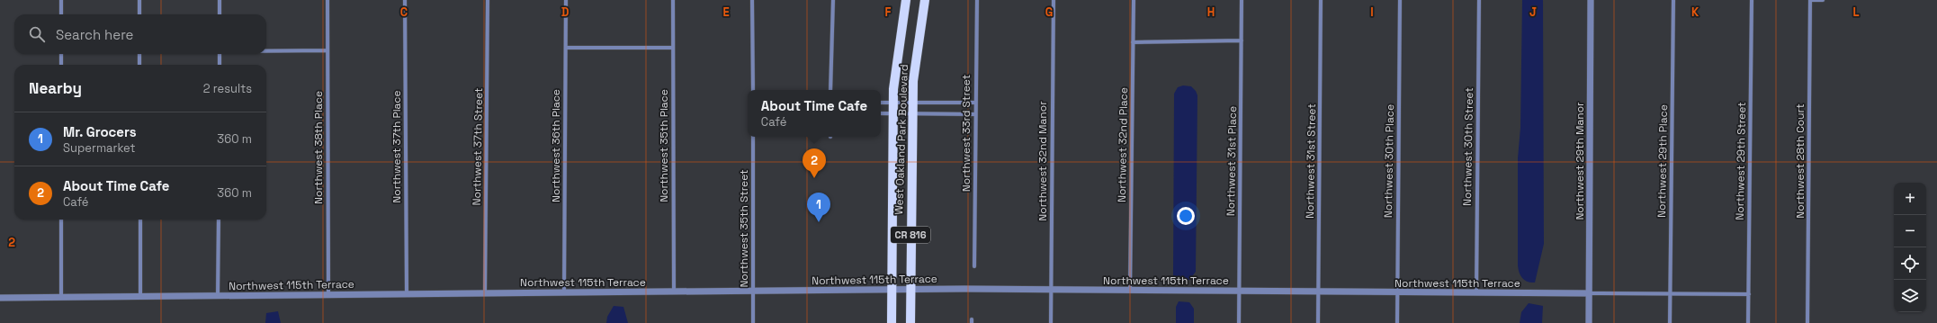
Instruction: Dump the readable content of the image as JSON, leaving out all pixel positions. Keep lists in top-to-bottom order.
{
  "streets": {
    "main road": ["West Oakland Park Boulevard", "CR 816"],
    "street": [
      "Northwest 33rd Street",
      "Northwest 32nd Place",
      "Northwest 36th Place",
      "Northwest 35th Place",
      "Northwest 37th Place",
      "Northwest 37th Street",
      "Northwest 30th Street",
      "Northwest 38th Place",
      "Northwest 32nd Manor",
      "Northwest 31st Place",
      "Northwest 31st Street",
      "Northwest 30th Place",
      "Northwest 29th Manor",
      "Northwest 29th Place",
      "Northwest 29th Street",
      "Northwest 28th Court",
      "Northwest 35th Street",
      "Northwest 115th Terrace"
    ]
  },
  "crossings": [
    ["West Oakland Park Boulevard", "Northwest 115th Terrace"],
    ["Northwest 32nd Place", "Northwest 115th Terrace"],
    ["Northwest 36th Place", "Northwest 115th Terrace"],
    ["Northwest 35th Place", "Northwest 115th Terrace"],
    ["Northwest 37th Place", "Northwest 115th Terrace"],
    ["Northwest 37th Street", "Northwest 115th Terrace"],
    ["Northwest 30th Street", "Northwest 115th Terrace"],
    ["Northwest 38th Place", "Northwest 115th Terrace"],
    ["Northwest 32nd Manor", "Northwest 115th Terrace"],
    ["Northwest 31st Place", "Northwest 115th Terrace"],
    ["Northwest 31st Street", "Northwest 115th Terrace"],
    ["Northwest 30th Place", "Northwest 115th Terrace"],
    ["Northwest 29th Manor", "Northwest 115th Terrace"],
    ["Northwest 29th Place", "Northwest 115th Terrace"],
    ["Northwest 29th Street", "Northwest 115th Terrace"],
    ["Northwest 35th Street", "Northwest 115th Terrace"]
  ],
  "page": {
    "search": "Search here",
    "heading": ["Nearby", "2 results"],
    "popup": ["About Time Cafe", "Café"],
    "list": [
      {
        "mark": "1",
        "name": "Mr. Grocers",
        "note": "Supermarket",
        "value": "360 m"
      },
      {
        "mark": "2",
        "name": "About Time Cafe",
        "note": "Café",
        "value": "360 m"
      }
    ],
    "pins": ["2", "1"],
    "map_buttons": ["+", "−"]
  },
  "grid": {
    "columns": [
      "C",
      "D",
      "E",
      "F",
      "G",
      "H",
      "I",
      "J",
      "K",
      "L"
    ],
    "rows": ["2"]
  }
}
